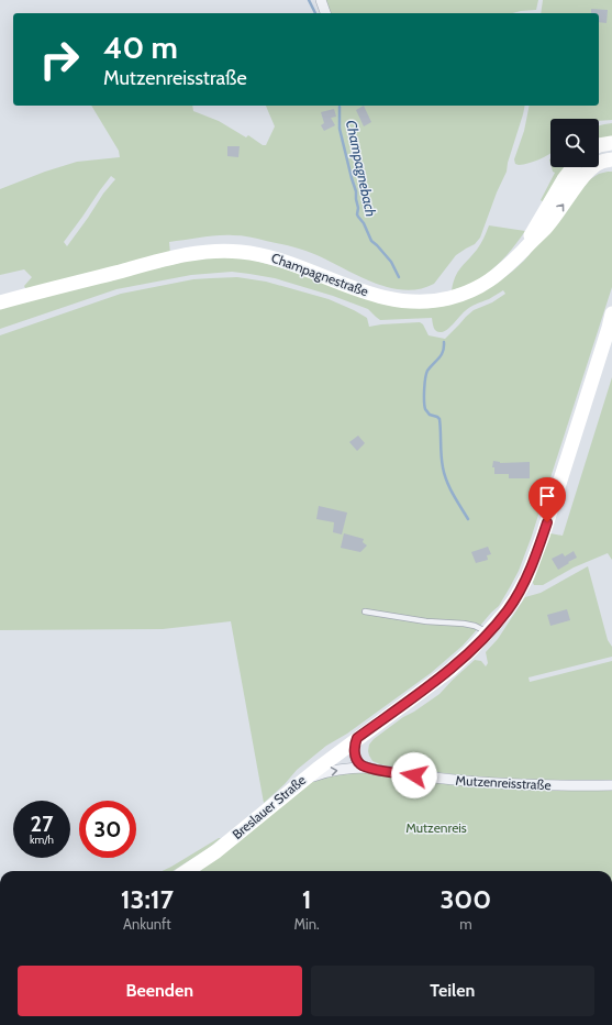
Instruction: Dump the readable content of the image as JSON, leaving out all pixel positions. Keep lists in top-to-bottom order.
{
  "streets": {
    "main road": ["Champagnestraße", "Breslauer Straße"],
    "street": ["Mutzenreisstraße"]
  },
  "crossings": [
    ["Mutzenreisstraße", "Breslauer Straße"]
  ],
  "water": ["Champagnebach"],
  "parks": ["Mutzenreis"],
  "page": {
    "turn": ["40 m", "Mutzenreisstraße"],
    "speed": "27 km/h",
    "limit": "30",
    "eta": [
      "13:17",
      "Ankunft",
      "1",
      "Min.",
      "300",
      "m"
    ],
    "buttons": ["Beenden", "Teilen"]
  }
}
